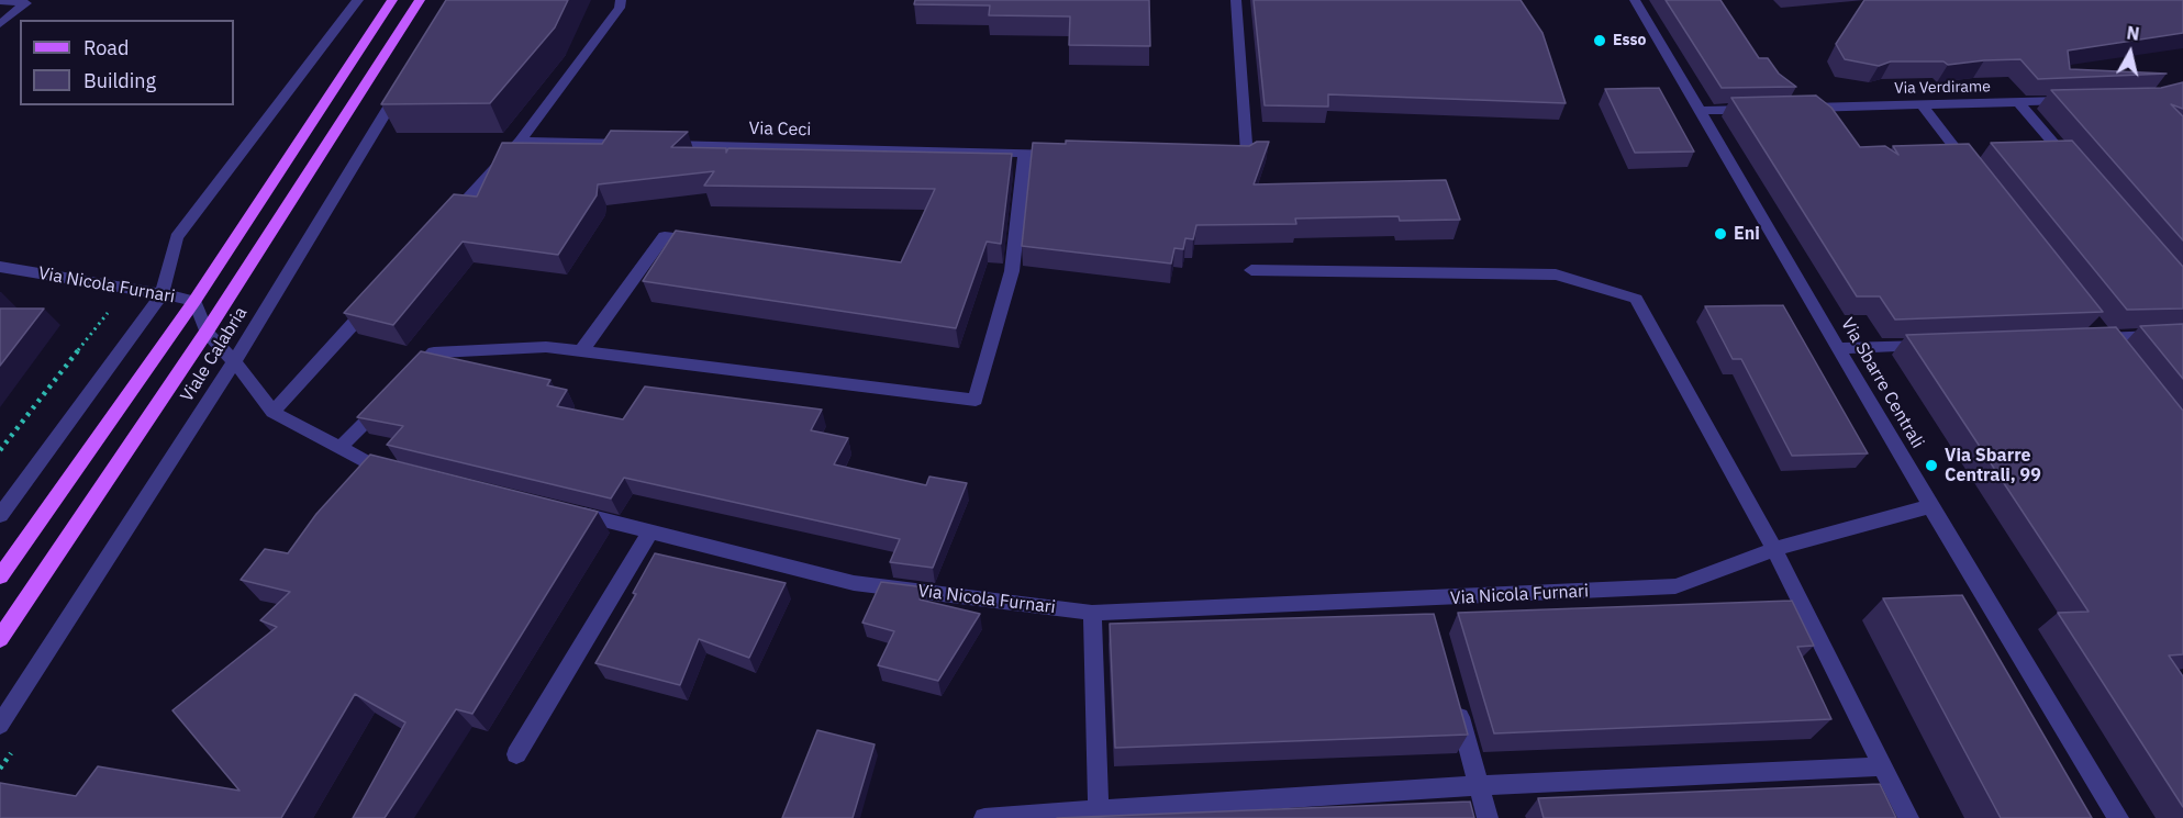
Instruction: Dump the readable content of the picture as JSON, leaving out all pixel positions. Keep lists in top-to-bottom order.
{
  "streets": {
    "main road": ["Viale Calabria"],
    "street": [
      "Via Verdirame",
      "Via Ceci",
      "Via Nicola Furnari",
      "Via Sbarre Centrali"
    ]
  },
  "crossings": [
    ["Via Nicola Furnari", "Viale Calabria"],
    ["Via Nicola Furnari", "Via Sbarre Centrali"]
  ],
  "places": ["Esso", "Eni", "Via Sbarre Centrali, 99"],
  "legend": ["Road", "Building"],
  "north": "top"
}
